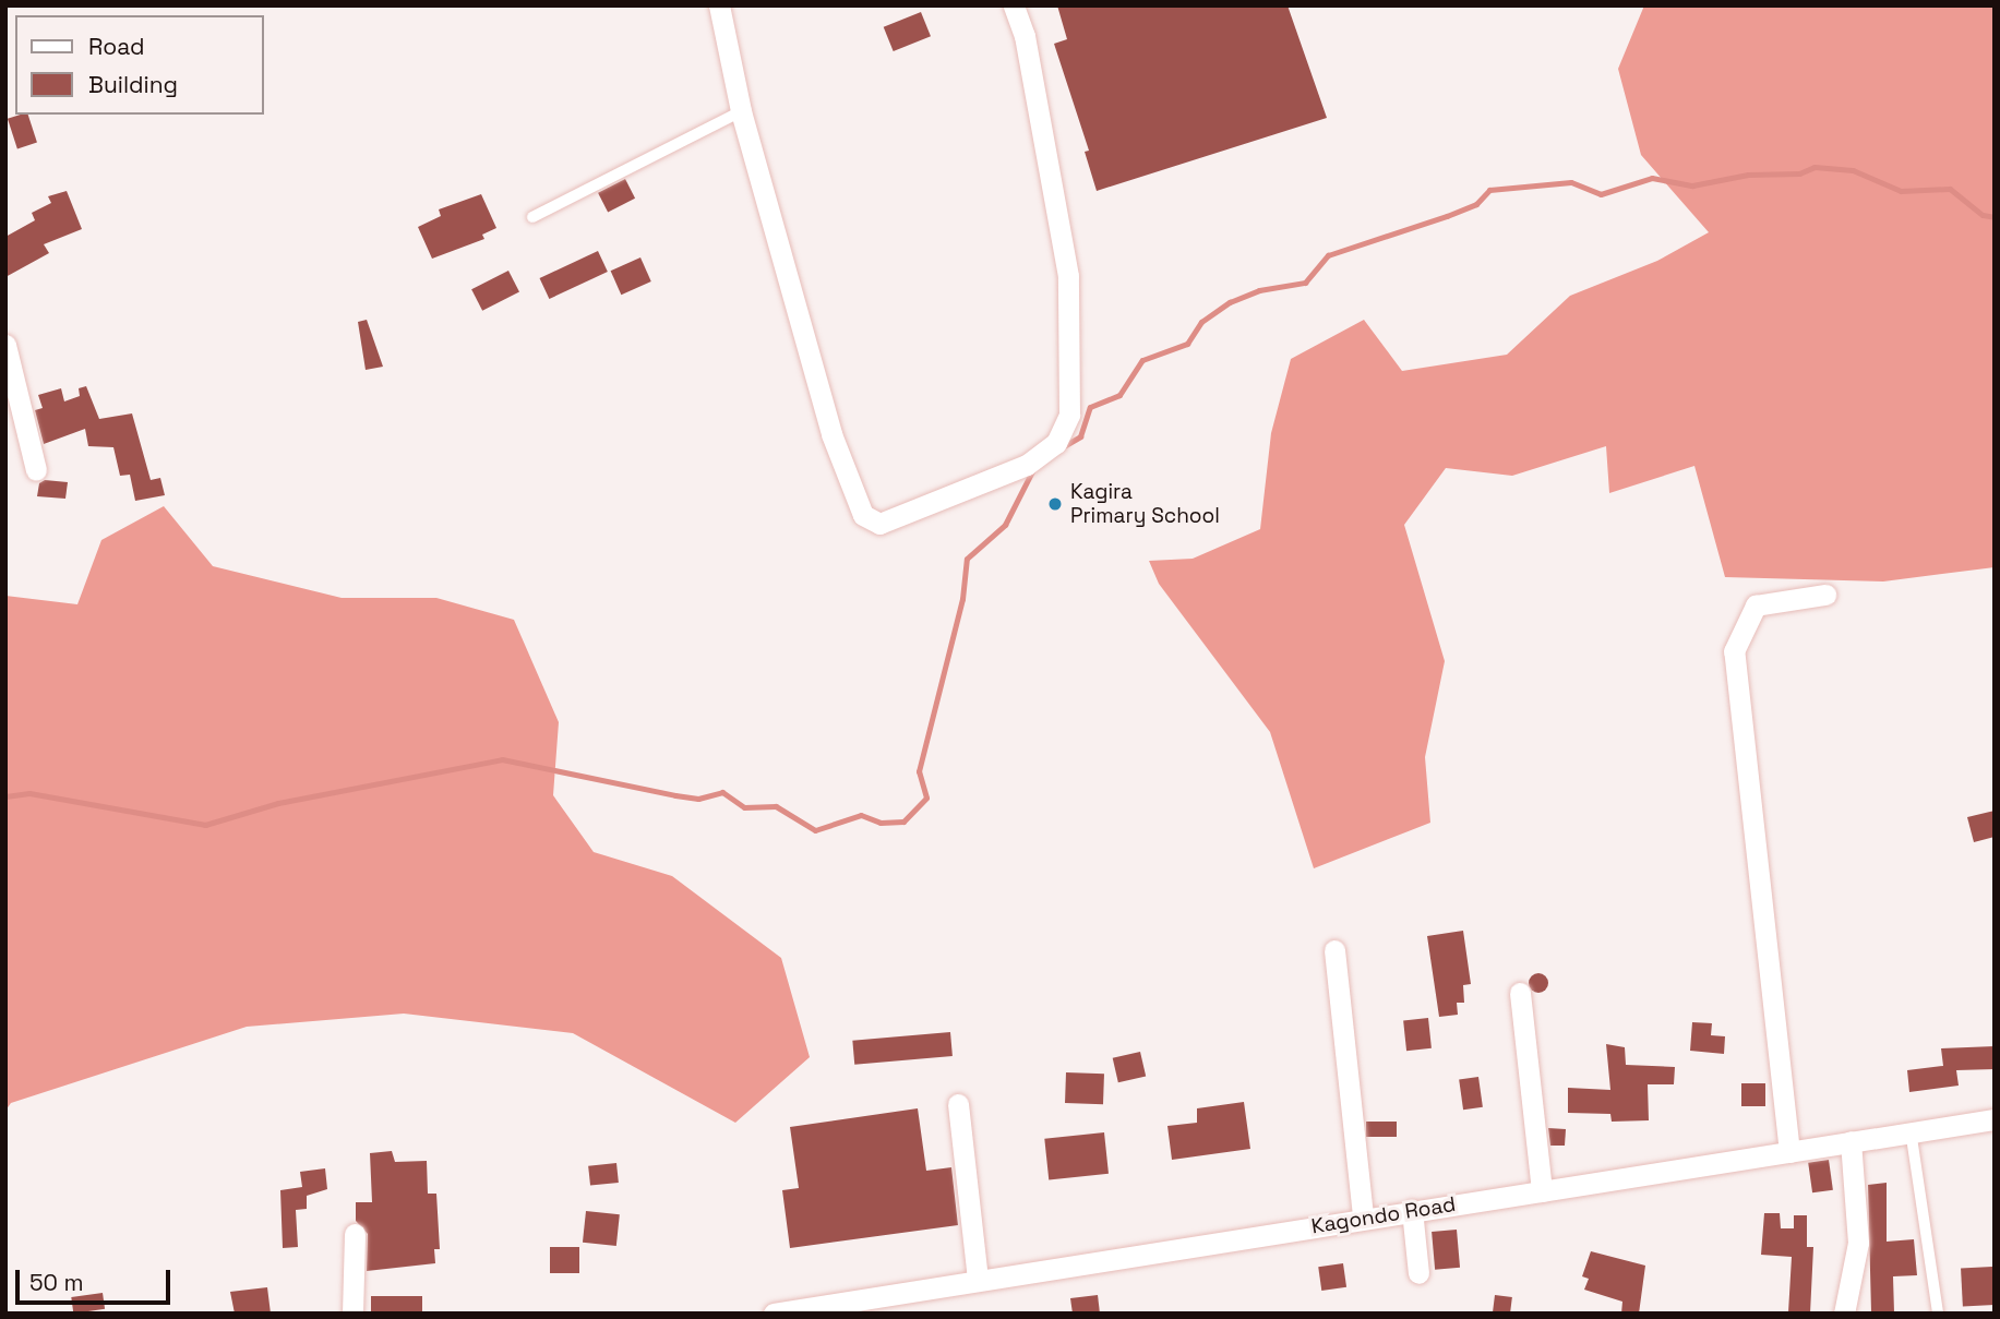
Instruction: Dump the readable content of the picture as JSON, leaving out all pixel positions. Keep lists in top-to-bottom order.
{
  "streets": {
    "street": ["Kagondo Road"]
  },
  "places": ["Kagira Primary School"],
  "legend": ["Road", "Building"],
  "scale_bar": "50 m"
}
